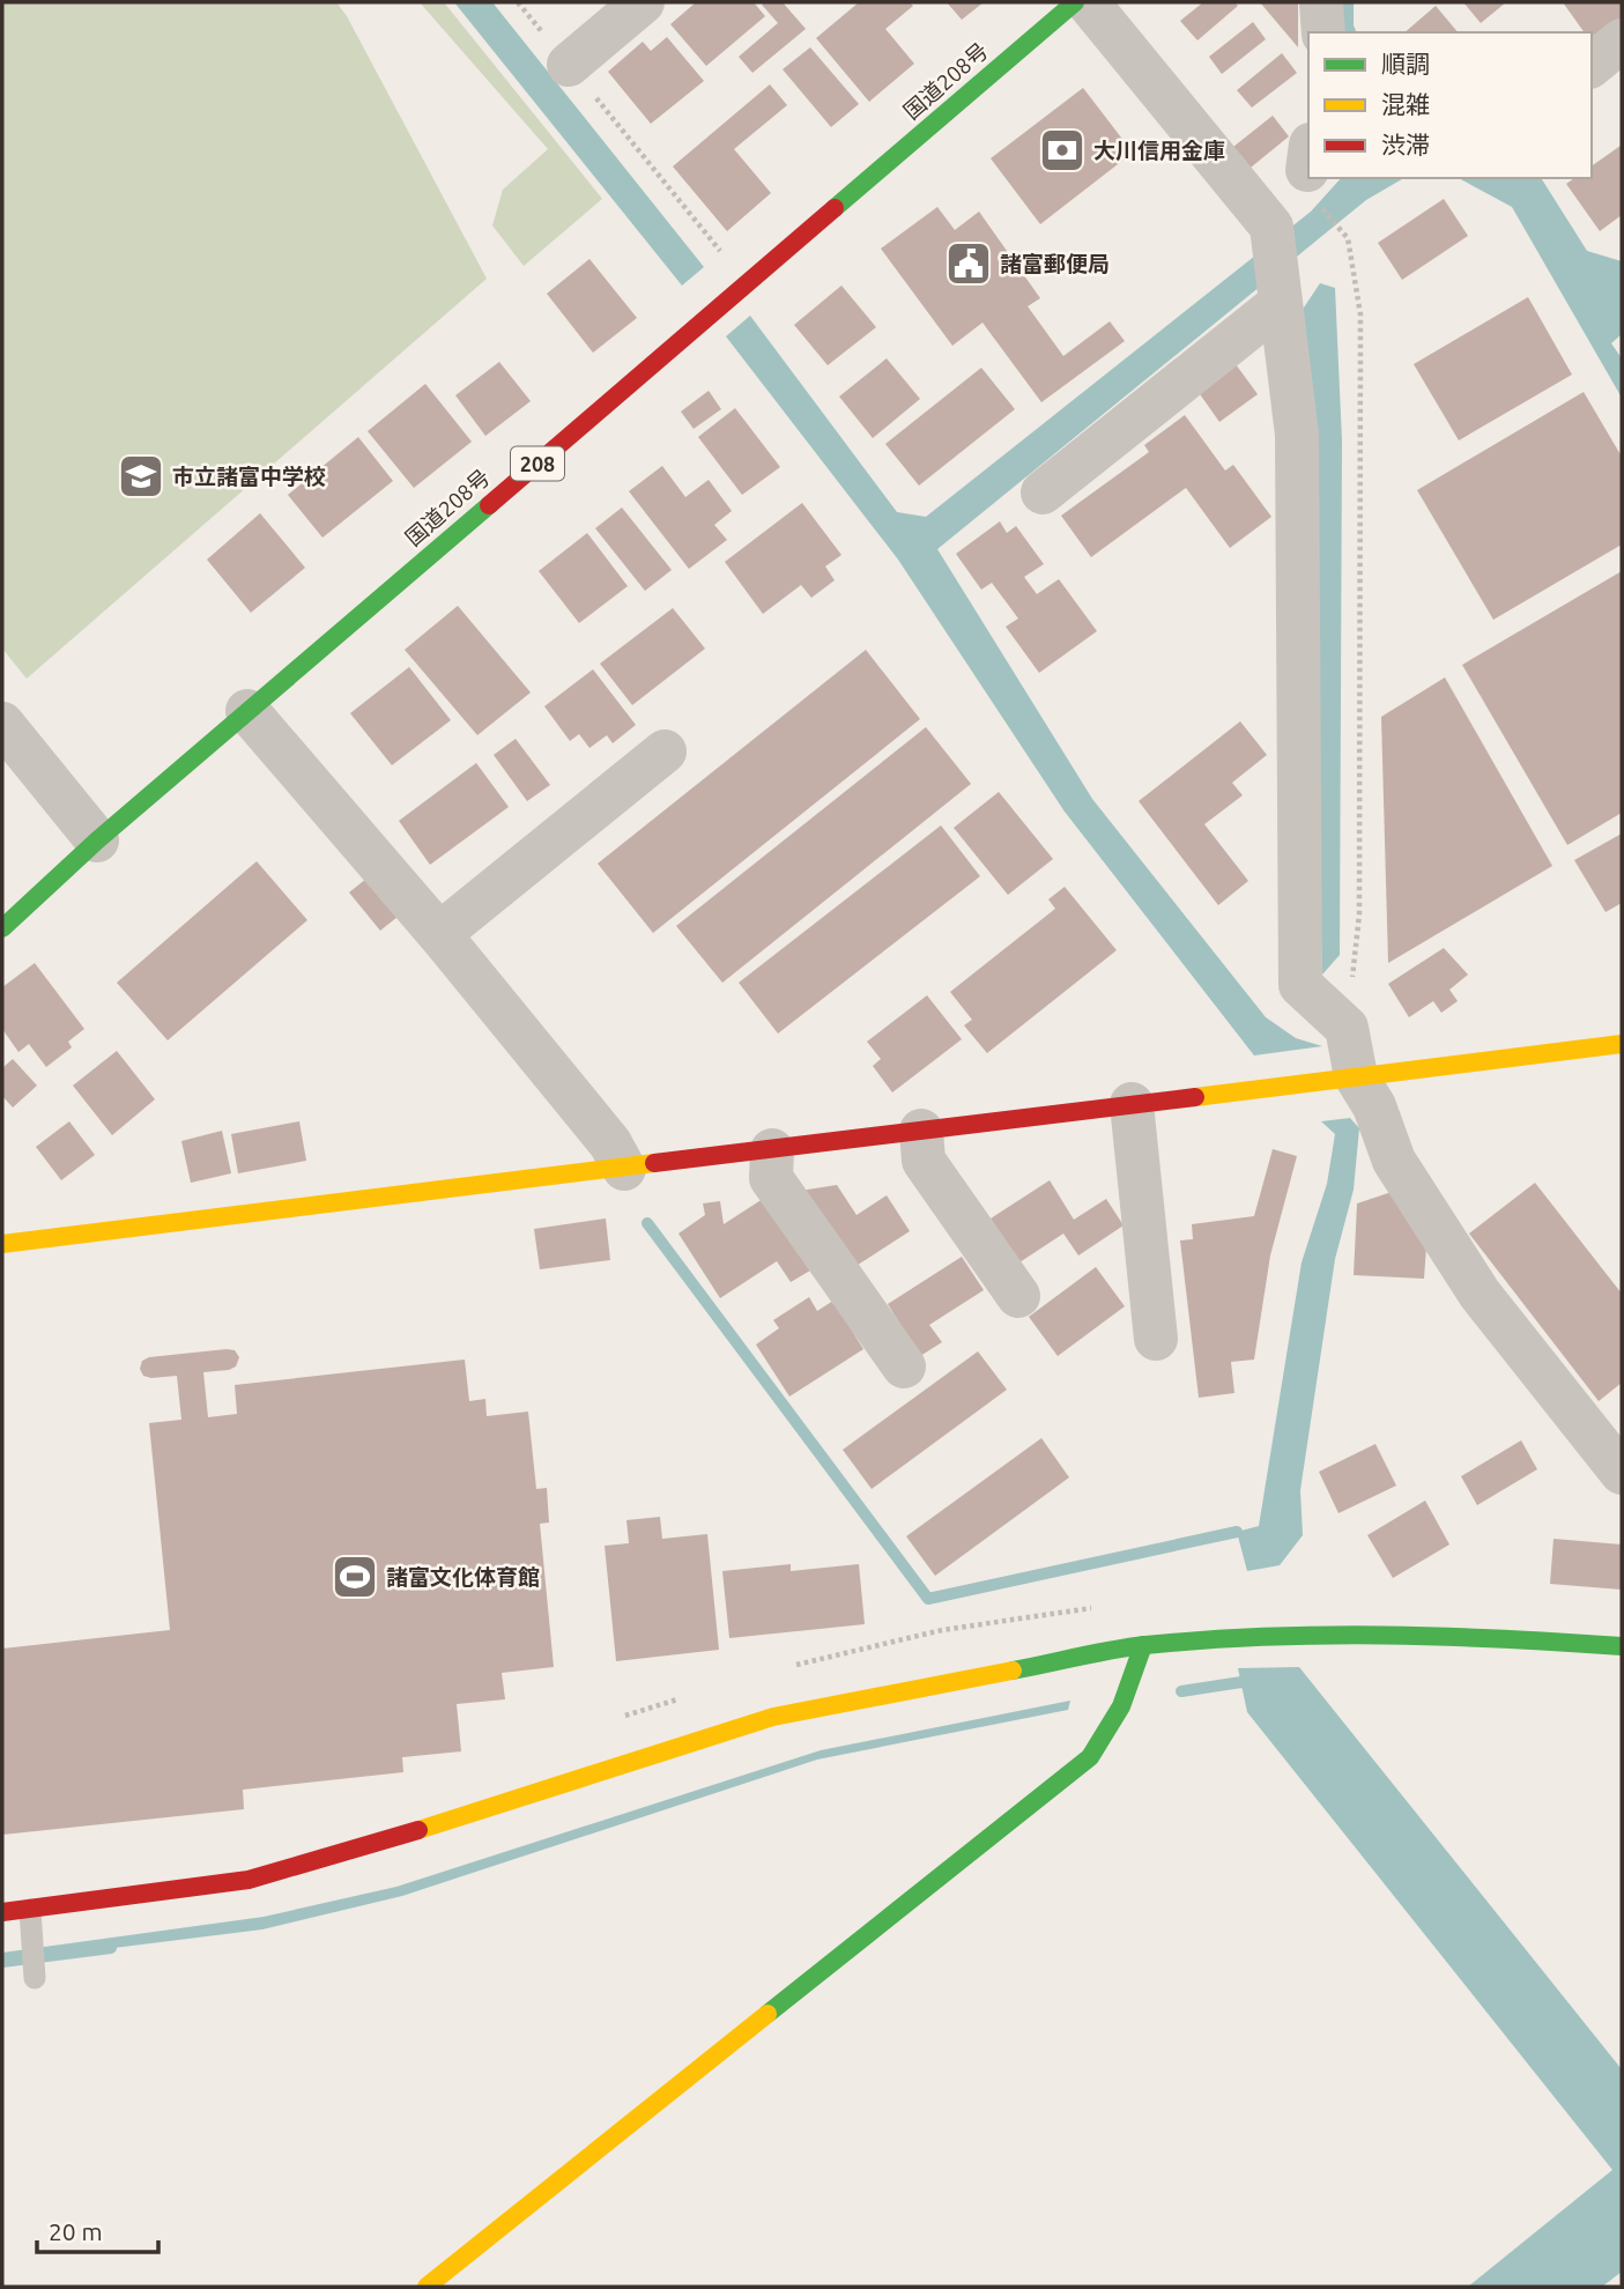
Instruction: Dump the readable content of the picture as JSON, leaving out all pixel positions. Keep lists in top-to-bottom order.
{
  "streets": {
    "main road": ["国道208号", "208"]
  },
  "places": {
    "bank": ["大川信用金庫"],
    "public building": ["諸富郵便局"],
    "school or university": ["市立諸富中学校"],
    "sports": ["諸富文化体育館"]
  },
  "legend": ["順調", "混雑", "渋滞"],
  "scale_bar": "20 m"
}
